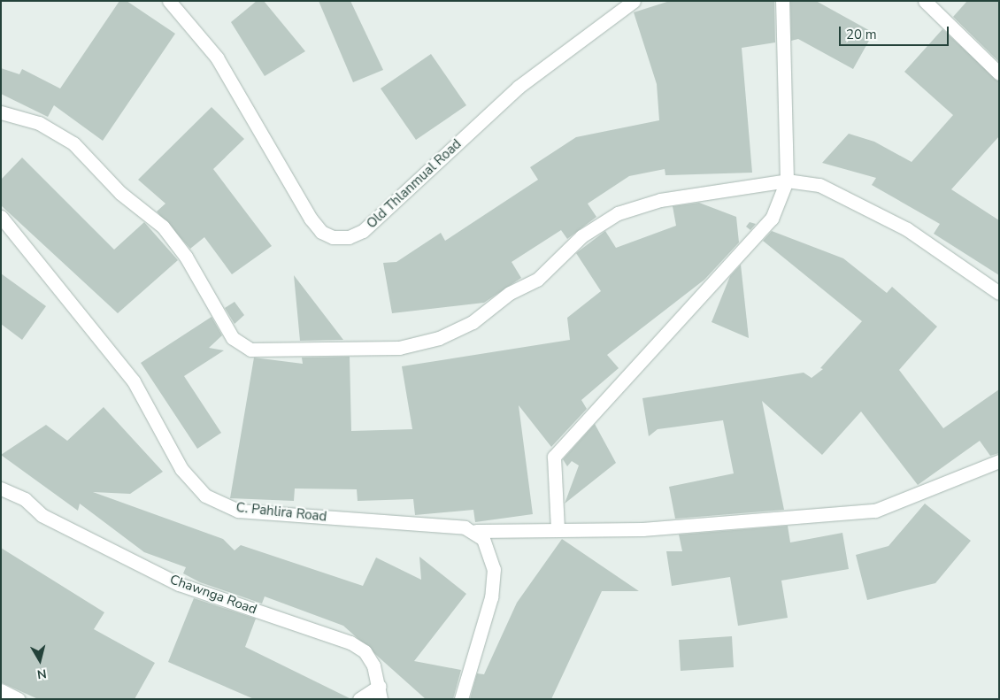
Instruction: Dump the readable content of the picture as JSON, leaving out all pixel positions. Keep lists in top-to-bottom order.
{
  "streets": {
    "street": ["Old Thlanmual Road", "C. Pahlira Road", "Chawnga Road"]
  },
  "scale_bar": "20 m",
  "north": "bottom"
}
